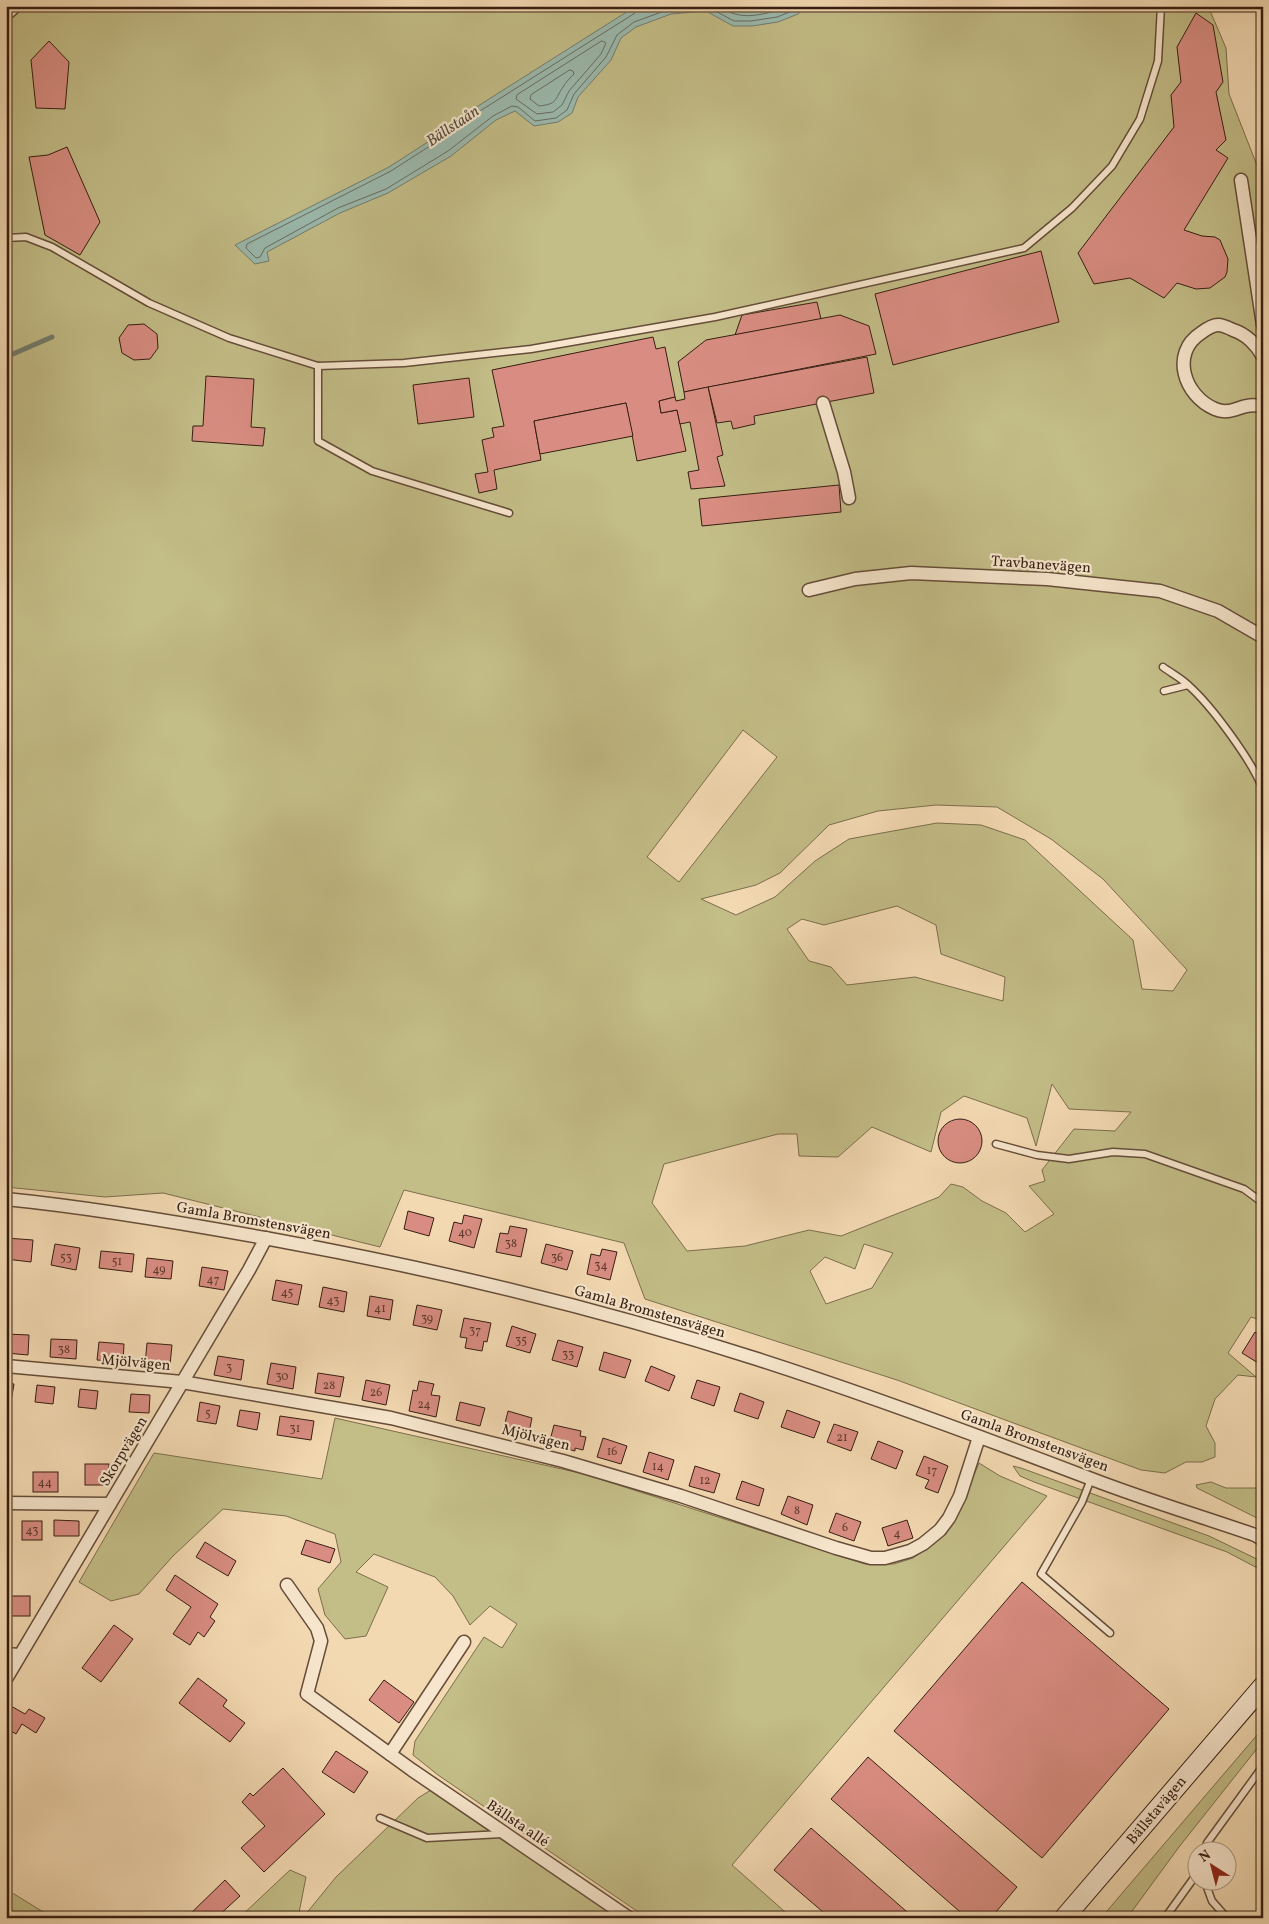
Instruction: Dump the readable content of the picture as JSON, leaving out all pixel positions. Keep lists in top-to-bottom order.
{
  "streets": {
    "street": [
      "Travbanevägen",
      "Gamla Bromstensvägen",
      "Mjölvägen",
      "Skorpvägen",
      "Bällstavägen",
      "Bällsta allé"
    ]
  },
  "crossings": [
    ["Gamla Bromstensvägen", "Mjölvägen"],
    ["Gamla Bromstensvägen", "Skorpvägen"],
    ["Mjölvägen", "Skorpvägen"]
  ],
  "water": ["Bällstaån"],
  "house_numbers": [
    "40",
    "38",
    "53",
    "36",
    "51",
    "34",
    "49",
    "47",
    "45",
    "43",
    "41",
    "39",
    "37",
    "35",
    "38",
    "33",
    "3",
    "30",
    "28",
    "26",
    "24",
    "5",
    "31",
    "21",
    "16",
    "14",
    "17",
    "12",
    "44",
    "8",
    "6",
    "43",
    "4"
  ],
  "north": "top left"
}
